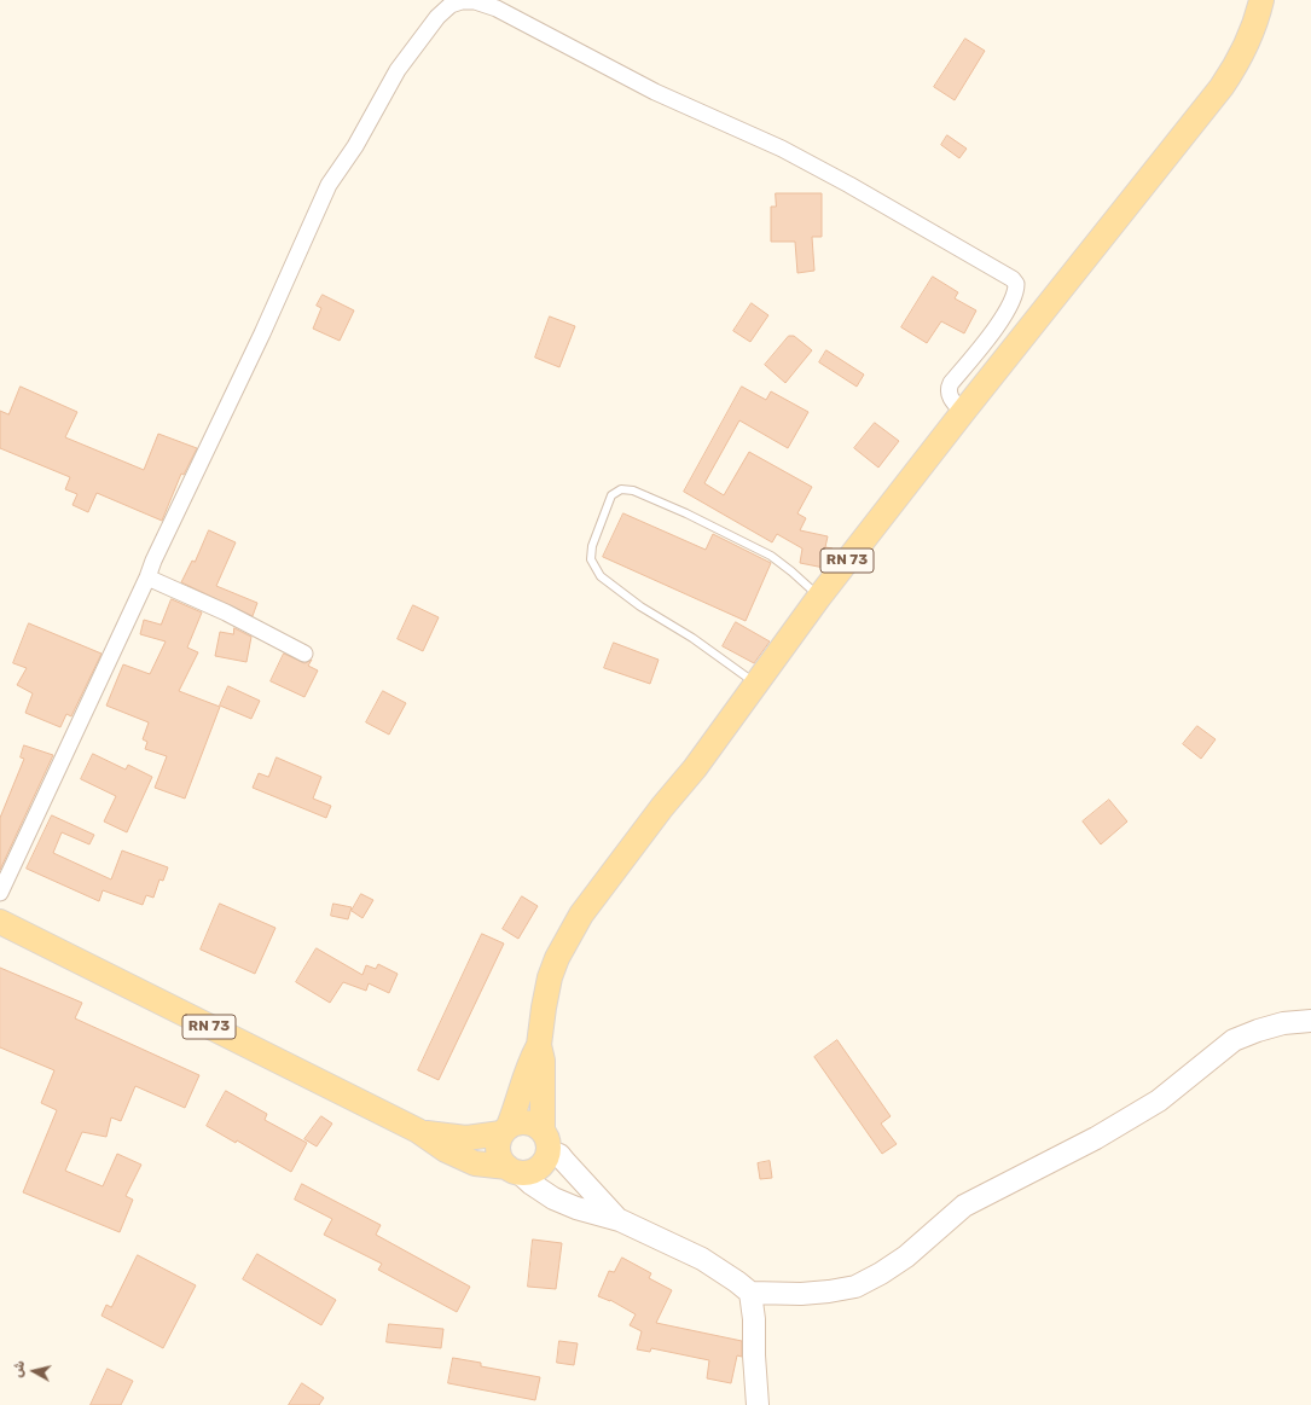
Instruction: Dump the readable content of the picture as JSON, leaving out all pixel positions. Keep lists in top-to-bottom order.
{
  "streets": {
    "main road": ["RN 73"]
  },
  "north": "left"
}
